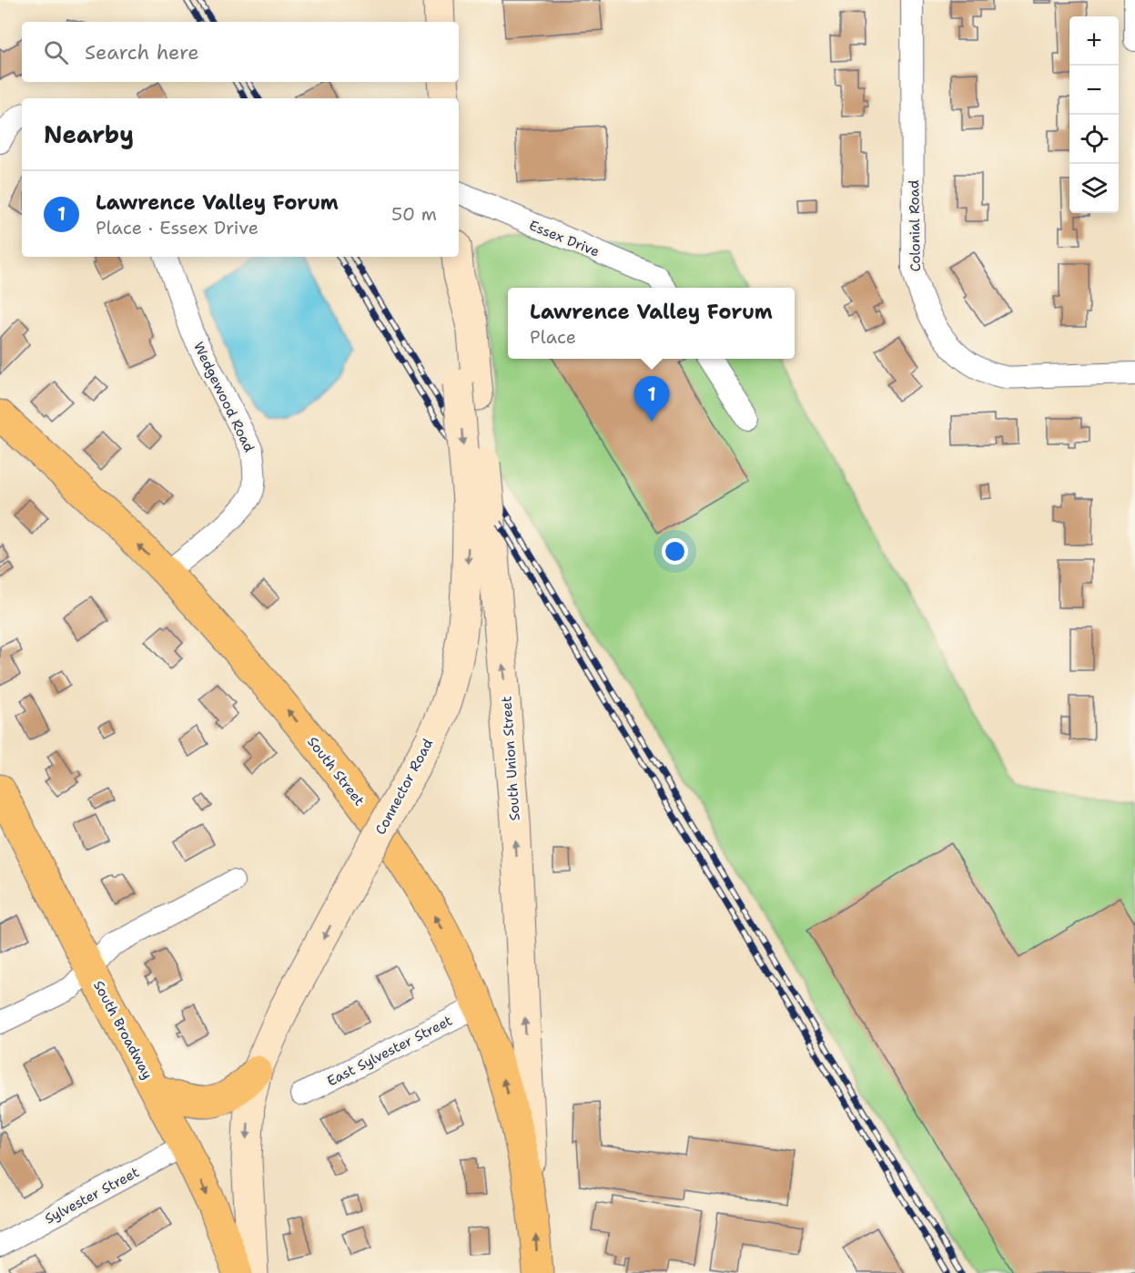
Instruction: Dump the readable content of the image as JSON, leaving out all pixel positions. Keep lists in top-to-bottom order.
{
  "streets": {
    "main road": [
      "South Union Street",
      "South Street",
      "Connector Road",
      "South Broadway"
    ],
    "street": [
      "Colonial Road",
      "Essex Drive",
      "Wedgewood Road",
      "East Sylvester Street",
      "Sylvester Street"
    ]
  },
  "crossings": [
    ["Wedgewood Road", "South Street"],
    ["South Union Street", "South Street"],
    ["South Union Street", "Connector Road"],
    ["South Street", "East Sylvester Street"],
    ["South Broadway", "Sylvester Street"]
  ],
  "one_way": ["South Union Street", "South Street", "Connector Road"],
  "page": {
    "map_buttons": ["+", "−"],
    "search": "Search here",
    "heading": "Nearby",
    "list": [
      {
        "mark": "1",
        "name": "Lawrence Valley Forum",
        "note": "Place · Essex Drive",
        "value": "50 m"
      }
    ],
    "popup": ["Lawrence Valley Forum", "Place"],
    "pins": "1"
  }
}
